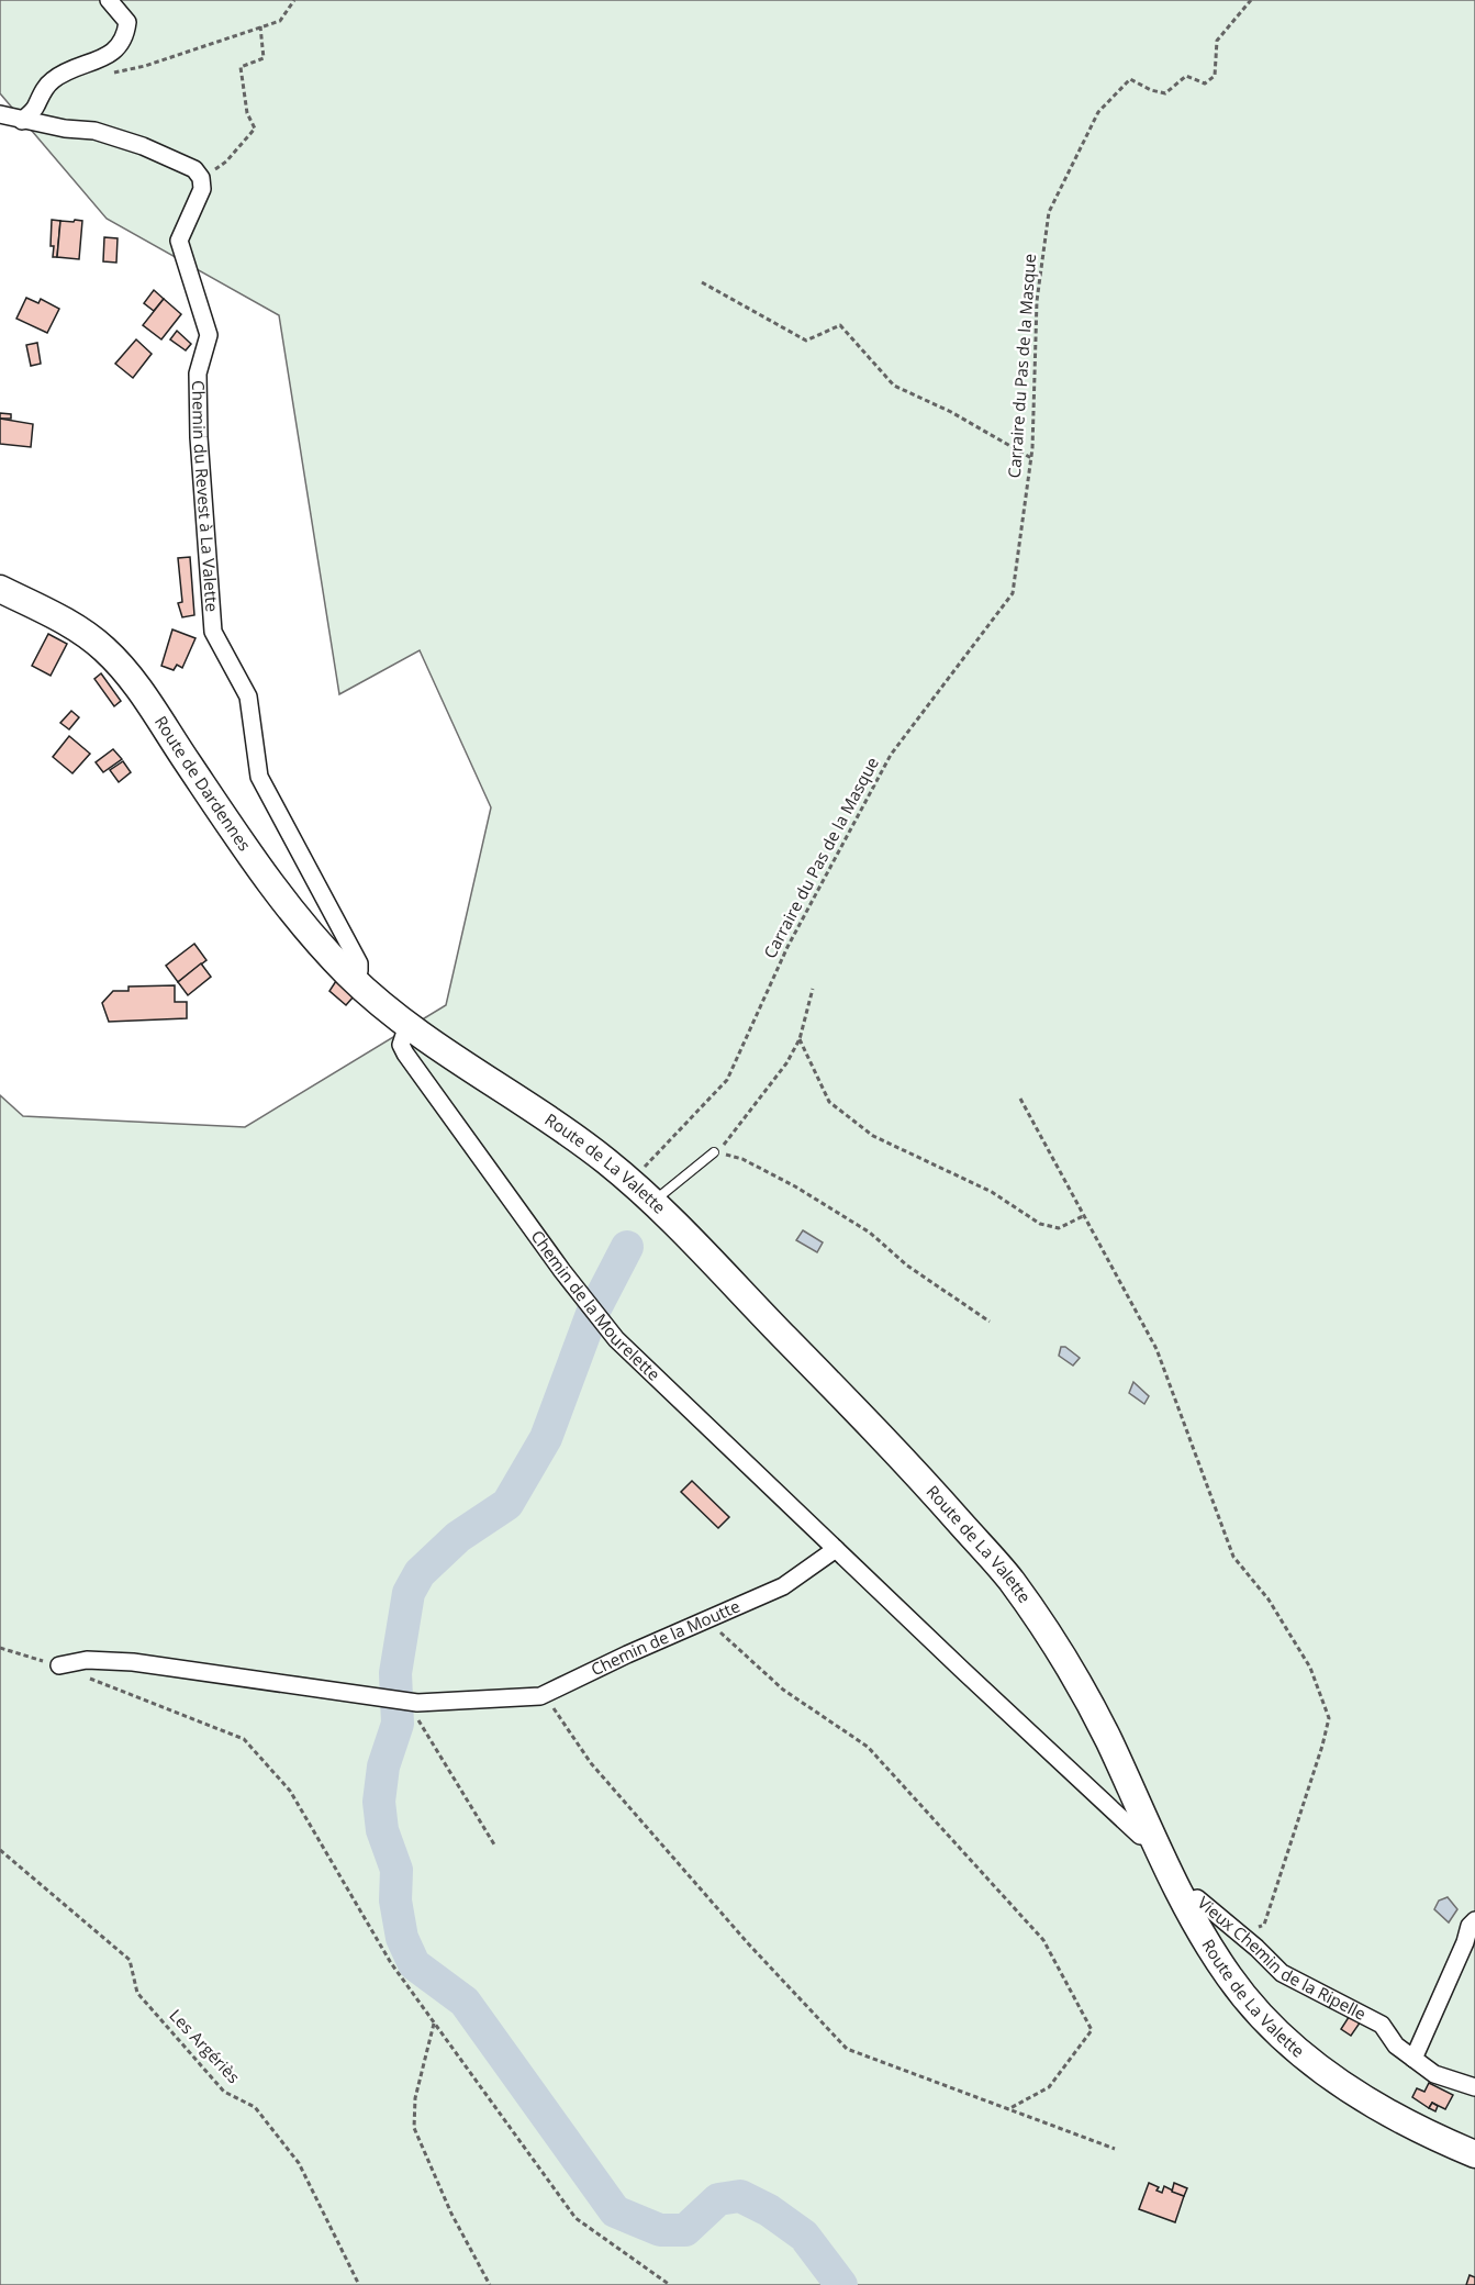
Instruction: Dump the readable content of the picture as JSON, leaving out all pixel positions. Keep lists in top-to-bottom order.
{
  "streets": {
    "main road": ["Route de Dardennes", "Route de La Valette"],
    "street": [
      "Chemin du Revest à La Valette",
      "Chemin de la Mourelette",
      "Chemin de la Moutte",
      "Vieux Chemin de la Ripelle"
    ],
    "path": ["Carraire du Pas de la Masque", "Les Argériès"]
  },
  "crossings": [
    ["Carraire du Pas de la Masque", "Route de La Valette"],
    ["Chemin du Revest à La Valette", "Route de Dardennes"],
    ["Route de Dardennes", "Route de La Valette"],
    ["Route de La Valette", "Chemin de la Mourelette"],
    ["Route de La Valette", "Vieux Chemin de la Ripelle"],
    ["Chemin de la Mourelette", "Chemin de la Moutte"]
  ]
}
